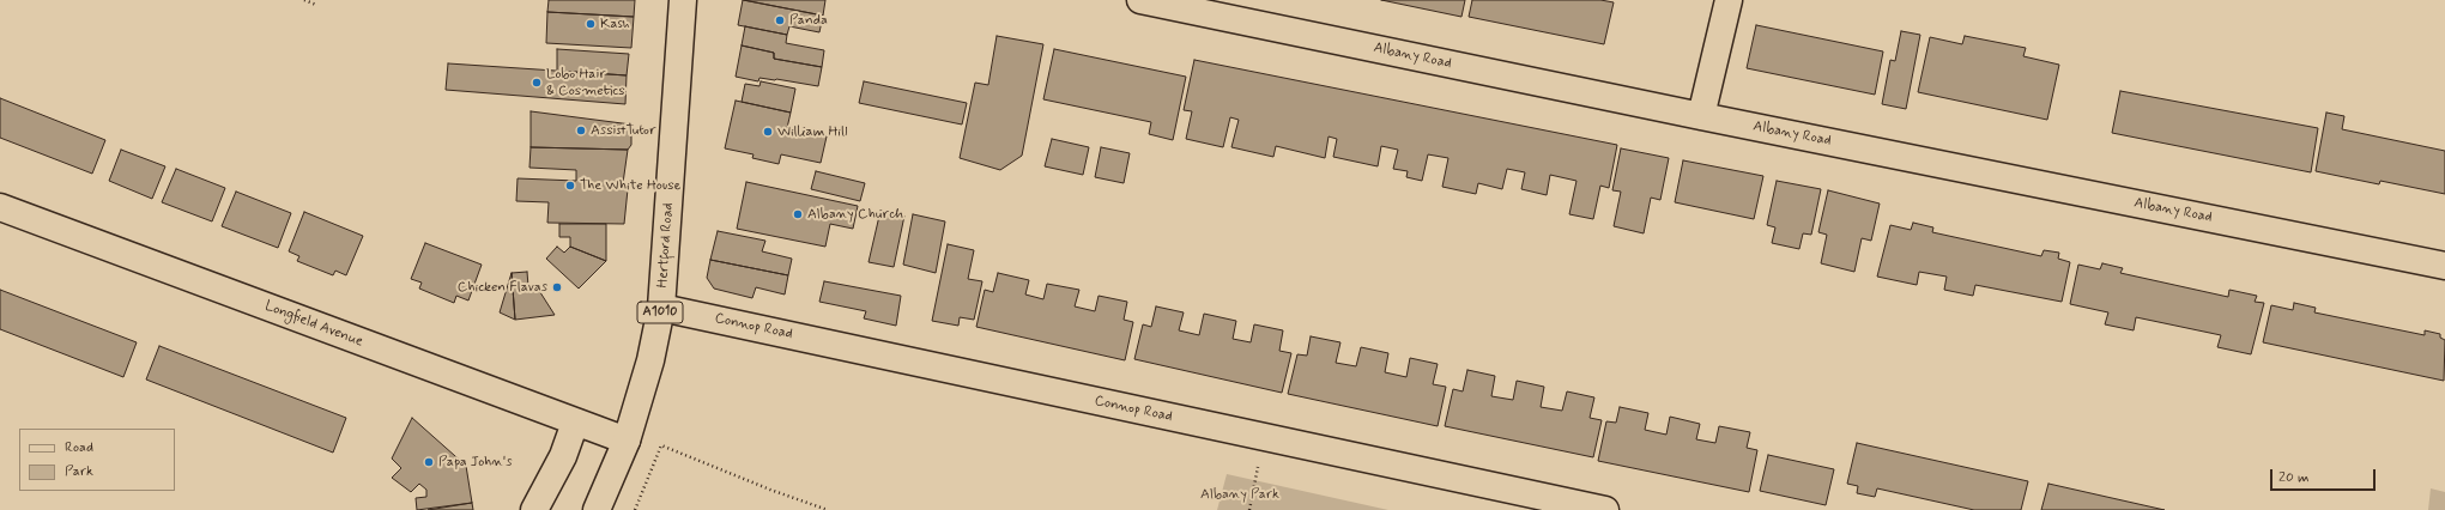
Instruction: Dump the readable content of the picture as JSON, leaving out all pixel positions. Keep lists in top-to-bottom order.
{
  "streets": {
    "street": [
      "Albany Road",
      "Hertford Road",
      "A1010",
      "Longfield Avenue",
      "Connop Road"
    ]
  },
  "crossings": [
    ["Hertford Road", "Longfield Avenue"],
    ["Hertford Road", "Connop Road"]
  ],
  "parks": ["Albany Park"],
  "places": [
    "Panda",
    "Kash",
    "Lobo Hair & Cosmetics",
    "AssistTutor",
    "William Hill",
    "The White House",
    "Albany Church",
    "Chicken Flavas",
    "Papa John's"
  ],
  "legend": ["Road", "Park"],
  "scale_bar": "20 m"
}
